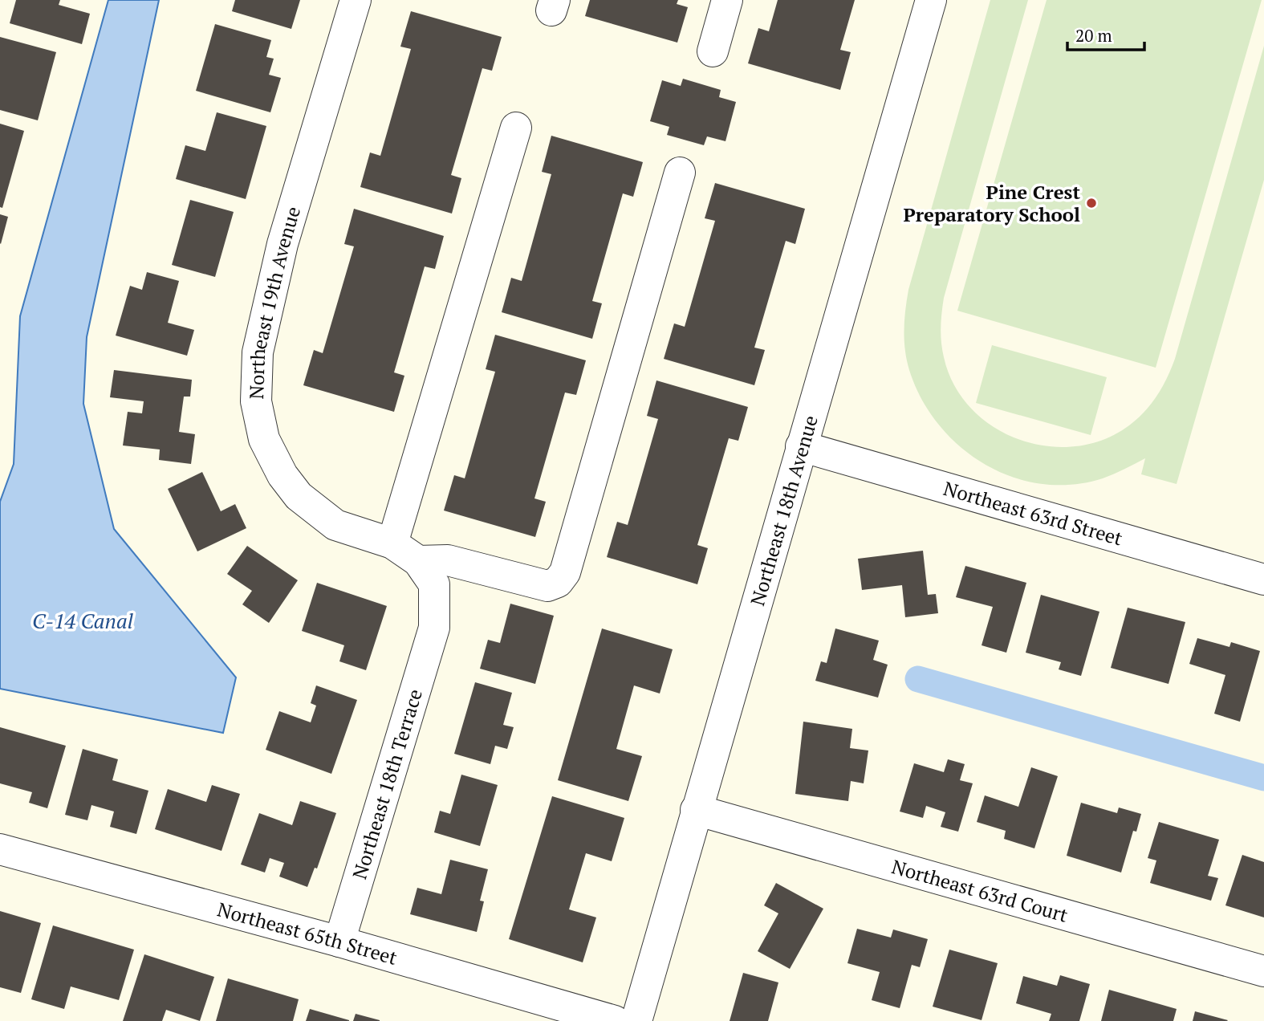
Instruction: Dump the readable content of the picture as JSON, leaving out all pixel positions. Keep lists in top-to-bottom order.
{
  "streets": {
    "street": [
      "Northeast 19th Avenue",
      "Northeast 18th Avenue",
      "Northeast 63rd Street",
      "Northeast 18th Terrace",
      "Northeast 63rd Court",
      "Northeast 65th Street"
    ]
  },
  "crossings": [
    ["Northeast 19th Avenue", "Northeast 18th Terrace"],
    ["Northeast 18th Avenue", "Northeast 63rd Street"],
    ["Northeast 18th Avenue", "Northeast 63rd Court"],
    ["Northeast 18th Terrace", "Northeast 65th Street"]
  ],
  "water": ["C-14 Canal"],
  "places": ["Pine Crest Preparatory School"],
  "scale_bar": "20 m"
}
